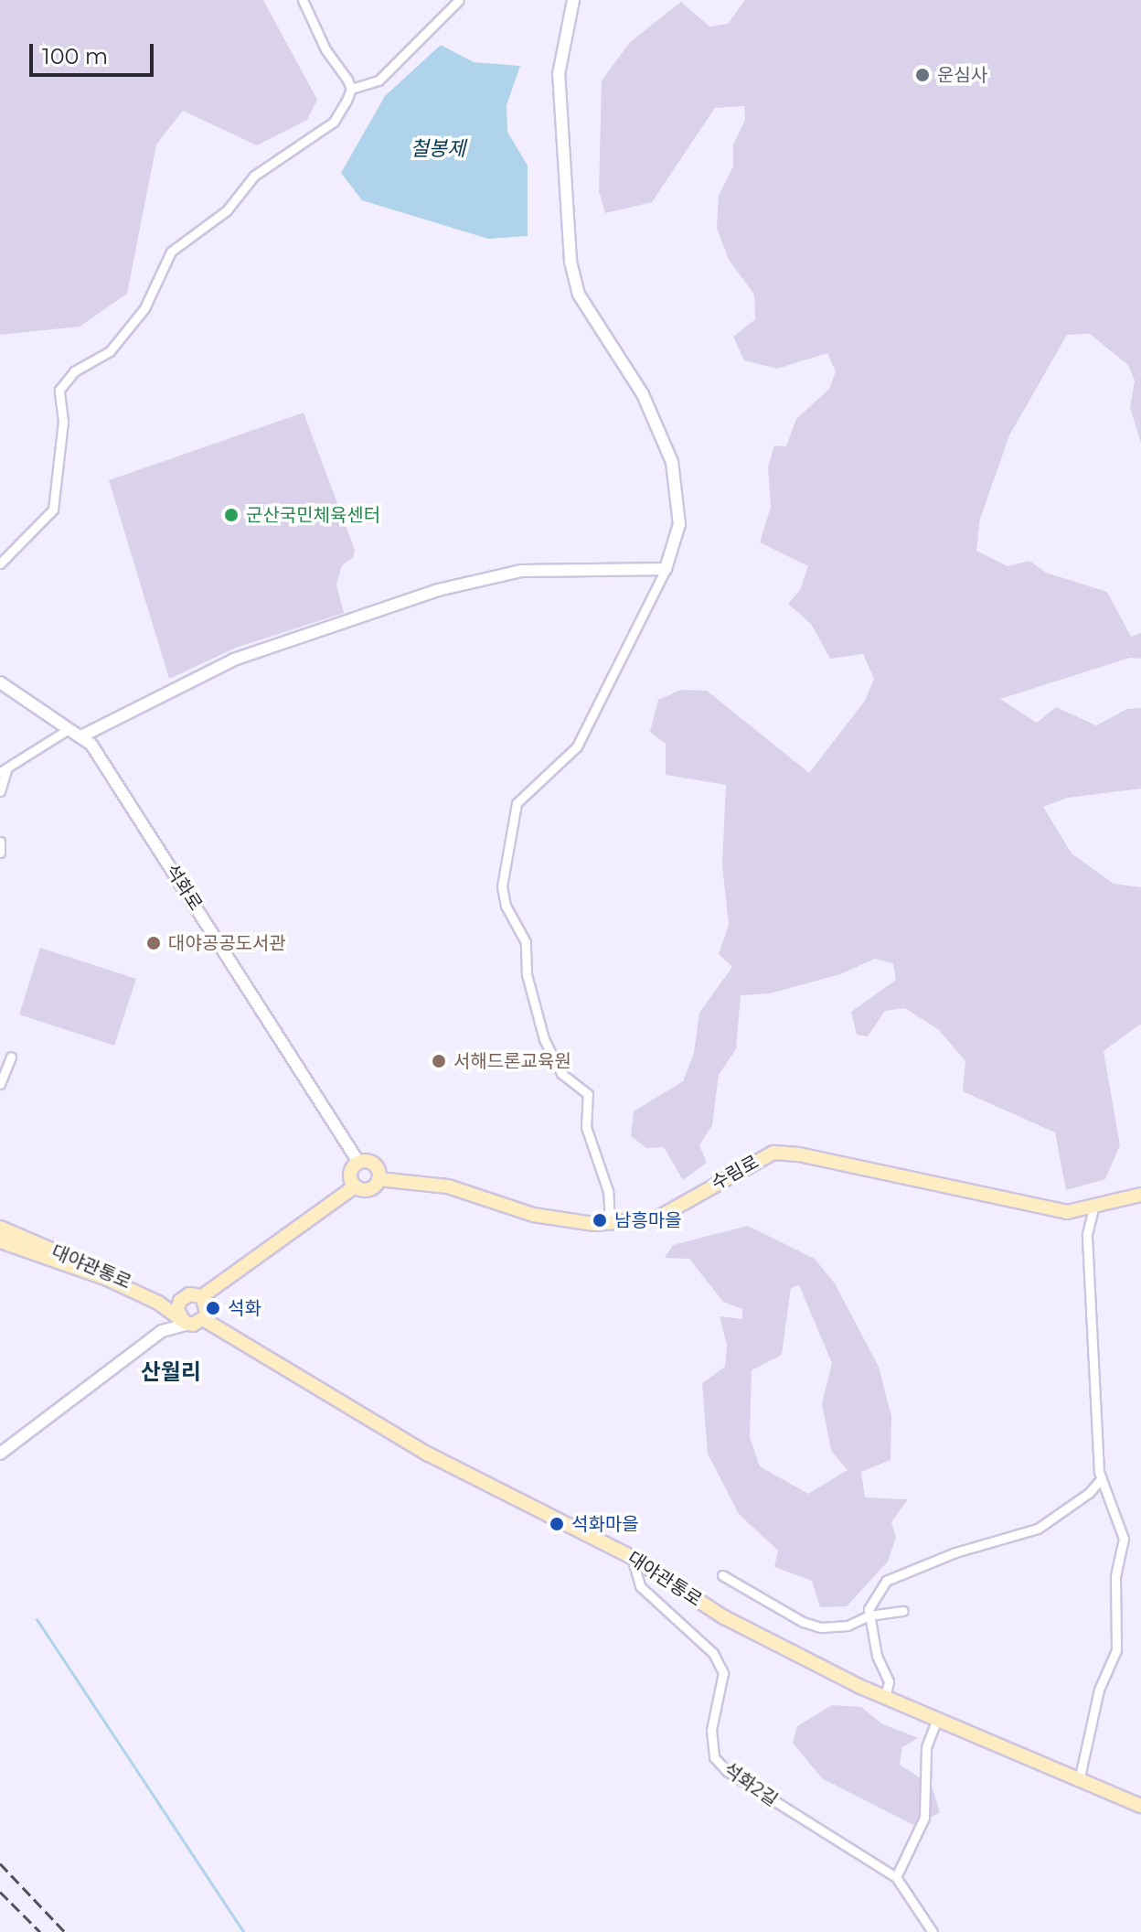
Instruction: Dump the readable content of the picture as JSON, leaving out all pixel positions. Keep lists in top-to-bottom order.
{
  "streets": {
    "main road": ["수림로", "대야관통로"],
    "street": ["석화로", "석화2길"]
  },
  "crossings": [
    ["석화로", "수림로"],
    ["수림로", "대야관통로"],
    ["대야관통로", "석화2길"]
  ],
  "districts": ["산월리"],
  "water": ["철봉제"],
  "places": [
    "운심사",
    "군산국민체육센터",
    "대야공공도서관",
    "서해드론교육원",
    "남흥마을",
    "석화",
    "석화마을"
  ],
  "scale_bar": "100 m"
}
